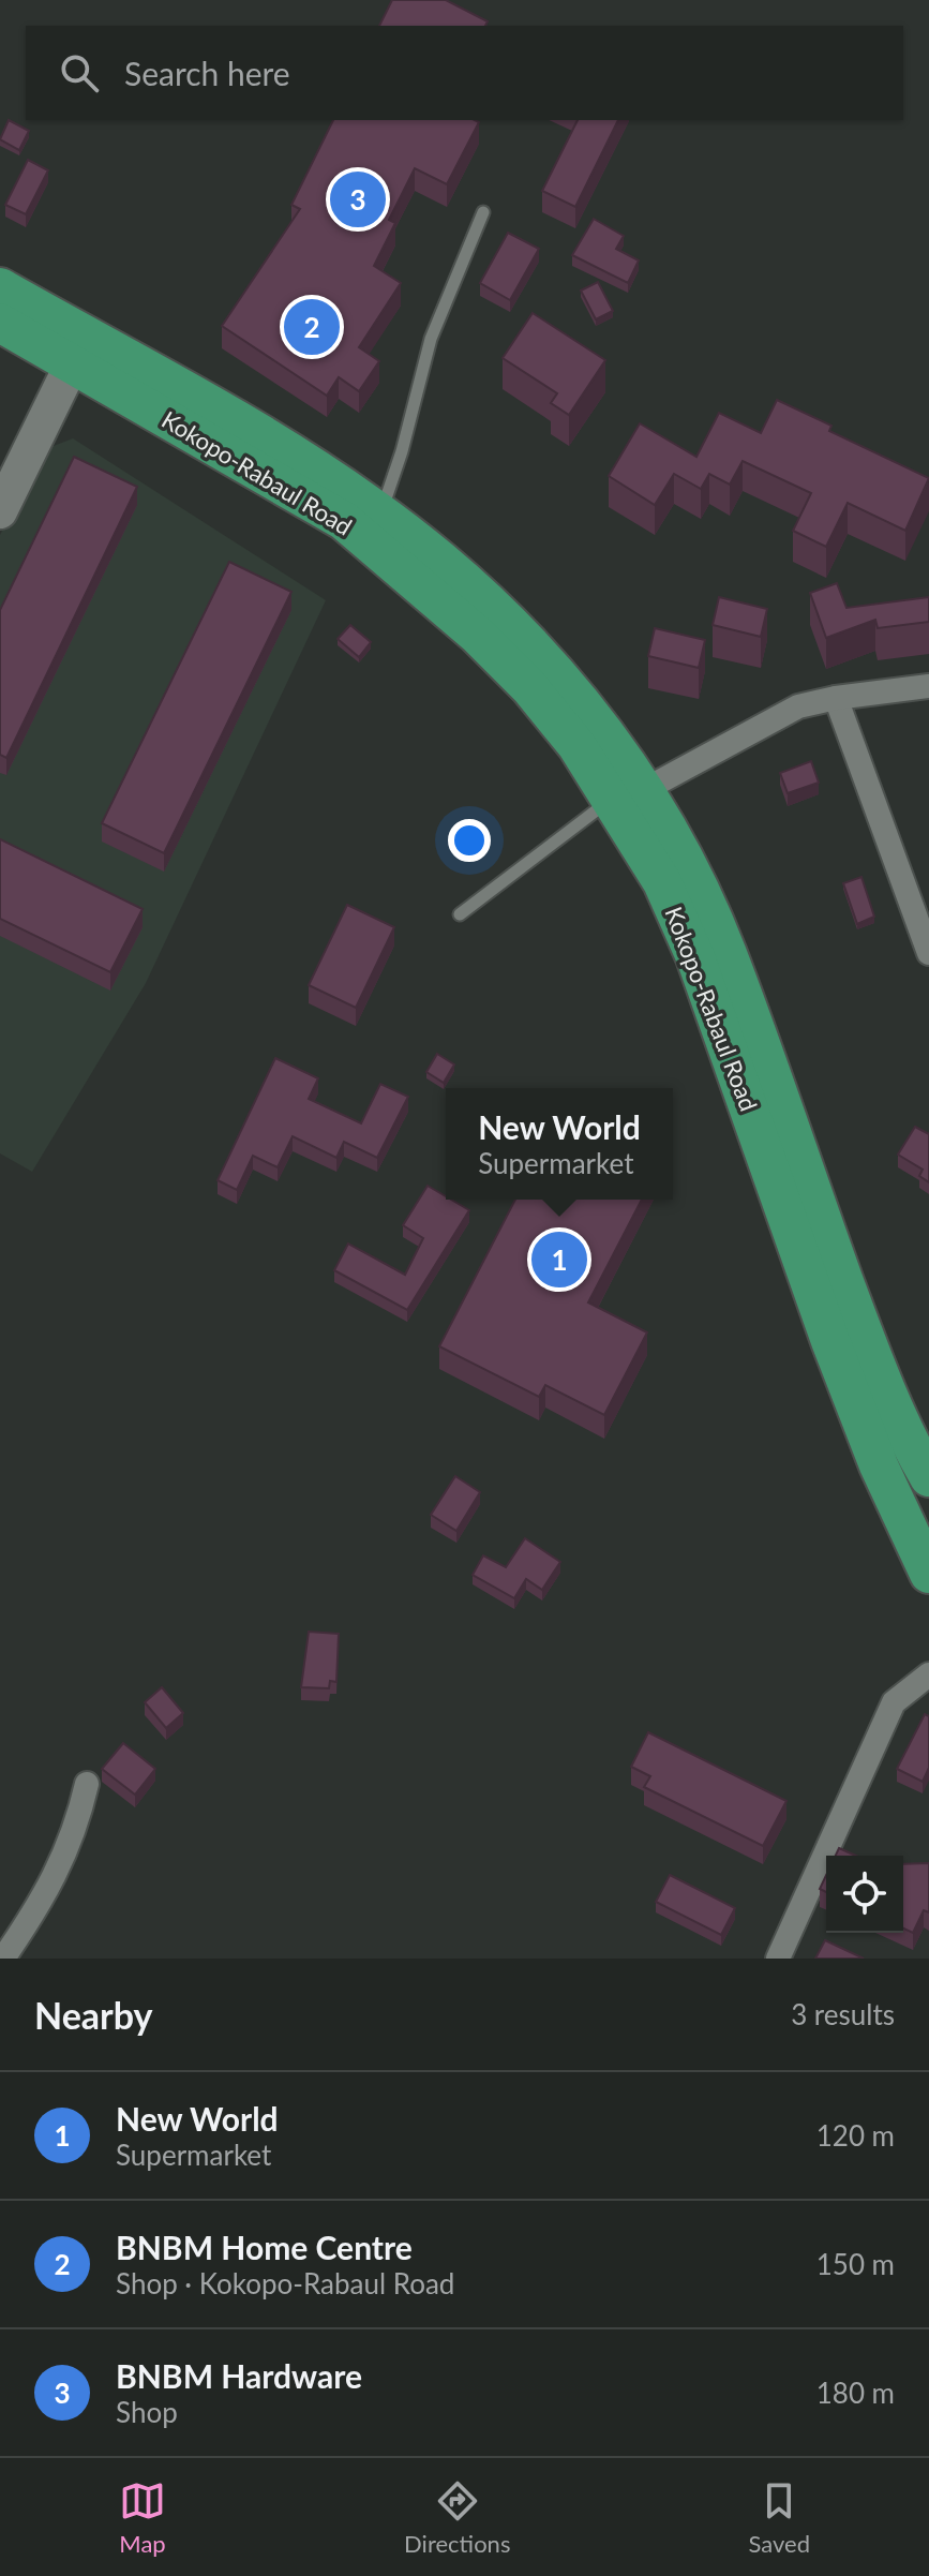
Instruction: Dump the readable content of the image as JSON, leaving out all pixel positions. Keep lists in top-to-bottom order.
{
  "streets": {
    "main road": ["Kokopo-Rabaul Road"]
  },
  "page": {
    "search": "Search here",
    "pins": ["3", "2", "1"],
    "popup": ["New World", "Supermarket"],
    "heading": ["Nearby", "3 results"],
    "list": [
      {
        "mark": "1",
        "name": "New World",
        "note": "Supermarket",
        "value": "120 m"
      },
      {
        "mark": "2",
        "name": "BNBM Home Centre",
        "note": "Shop · Kokopo-Rabaul Road",
        "value": "150 m"
      },
      {
        "mark": "3",
        "name": "BNBM Hardware",
        "note": "Shop",
        "value": "180 m"
      }
    ],
    "nav": ["Map", "Directions", "Saved"]
  }
}
